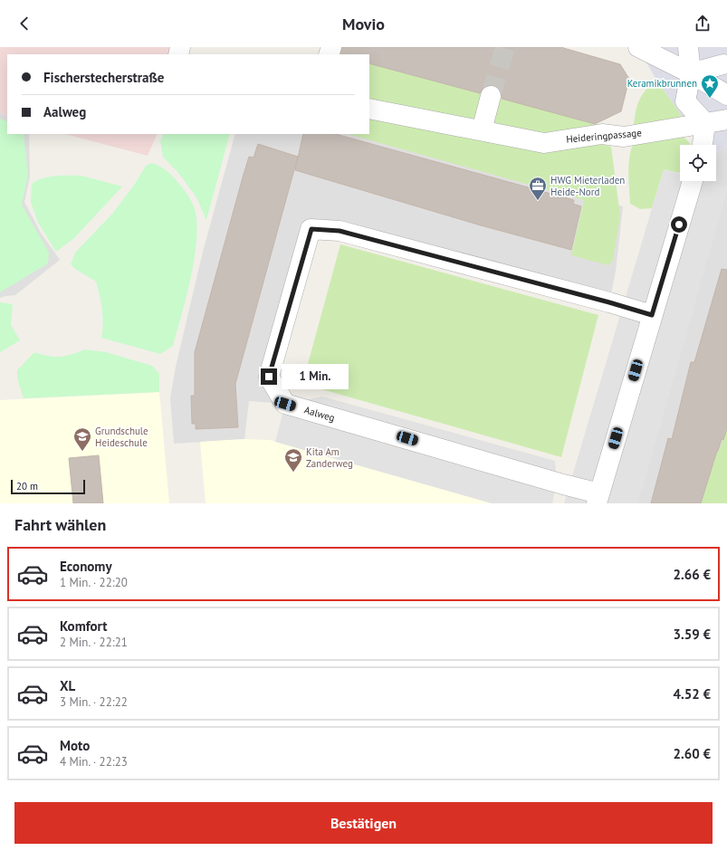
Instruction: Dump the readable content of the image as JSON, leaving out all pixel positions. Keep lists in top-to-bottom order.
{
  "streets": {
    "street": ["Heideringpassage", "Aalweg"]
  },
  "places": {
    "place": ["Keramikbrunnen"],
    "office": ["HWG Mieterladen Heide-Nord"],
    "school or university": ["Grundschule Heideschule", "Kita Am Zanderweg"]
  },
  "scale_bar": "20 m",
  "page": {
    "header": "Movio",
    "banner": ["Fischerstecherstraße", "Aalweg"],
    "bubble": "1 Min.",
    "scale": "20 m",
    "heading": "Fahrt wählen",
    "list": [
      {
        "name": "Economy",
        "note": "1 Min. · 22:20",
        "value": "2.66 €"
      },
      {
        "name": "Komfort",
        "note": "2 Min. · 22:21",
        "value": "3.59 €"
      },
      {
        "name": "XL",
        "note": "3 Min. · 22:22",
        "value": "4.52 €"
      },
      {
        "name": "Moto",
        "note": "4 Min. · 22:23",
        "value": "2.60 €"
      }
    ],
    "buttons": "Bestätigen"
  }
}
